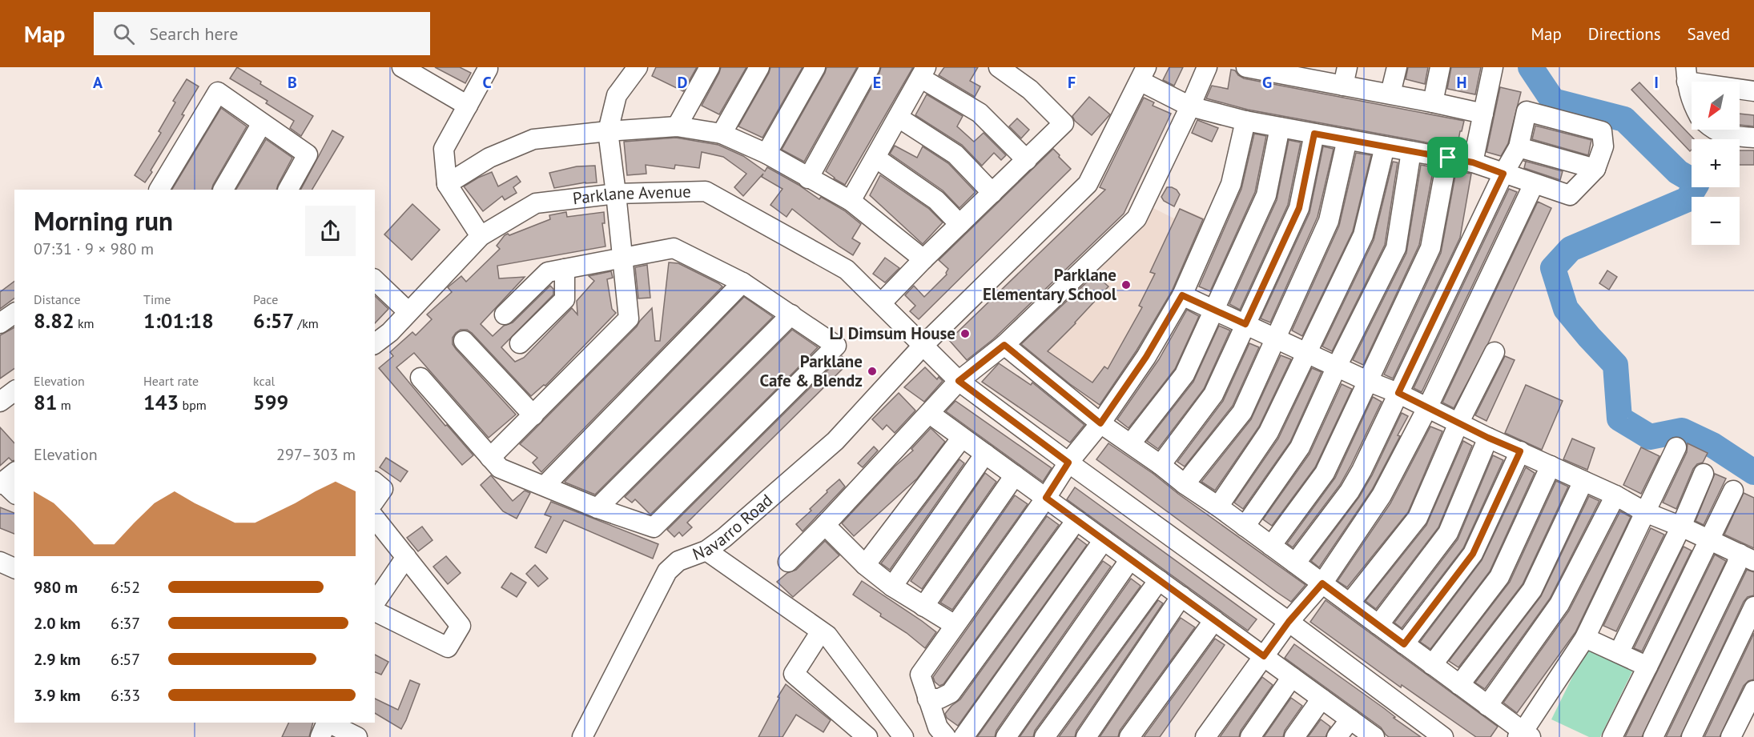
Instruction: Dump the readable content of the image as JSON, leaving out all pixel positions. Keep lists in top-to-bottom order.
{
  "streets": {
    "street": ["Parklane Avenue", "Navarro Road"]
  },
  "crossings": [
    ["Parklane Avenue", "Navarro Road"]
  ],
  "places": ["Parklane Elementary School", "LJ Dimsum House", "Parklane Cafe & Blendz"],
  "north": "bottom left",
  "page": {
    "header": "Map",
    "search": "Search here",
    "nav": ["Map", "Directions", "Saved"],
    "map_buttons": ["+", "−"],
    "heading": ["Morning run", "07:31 · 9 × 980 m"],
    "stats": [
      ["Distance", "8.82 km"],
      ["Time", "1:01:18"],
      ["Pace", "6:57 /km"],
      ["Elevation", "81 m"],
      ["Heart rate", "143 bpm"],
      ["kcal", "599"]
    ],
    "chart": ["Elevation", "297–303 m"],
    "list": [
      {
        "name": "980 m",
        "note": "6:52"
      },
      {
        "name": "2.0 km",
        "note": "6:37"
      },
      {
        "name": "2.9 km",
        "note": "6:57"
      },
      {
        "name": "3.9 km",
        "note": "6:33"
      }
    ]
  },
  "grid": {
    "columns": [
      "A",
      "B",
      "C",
      "D",
      "E",
      "F",
      "G",
      "H",
      "I"
    ]
  }
}
